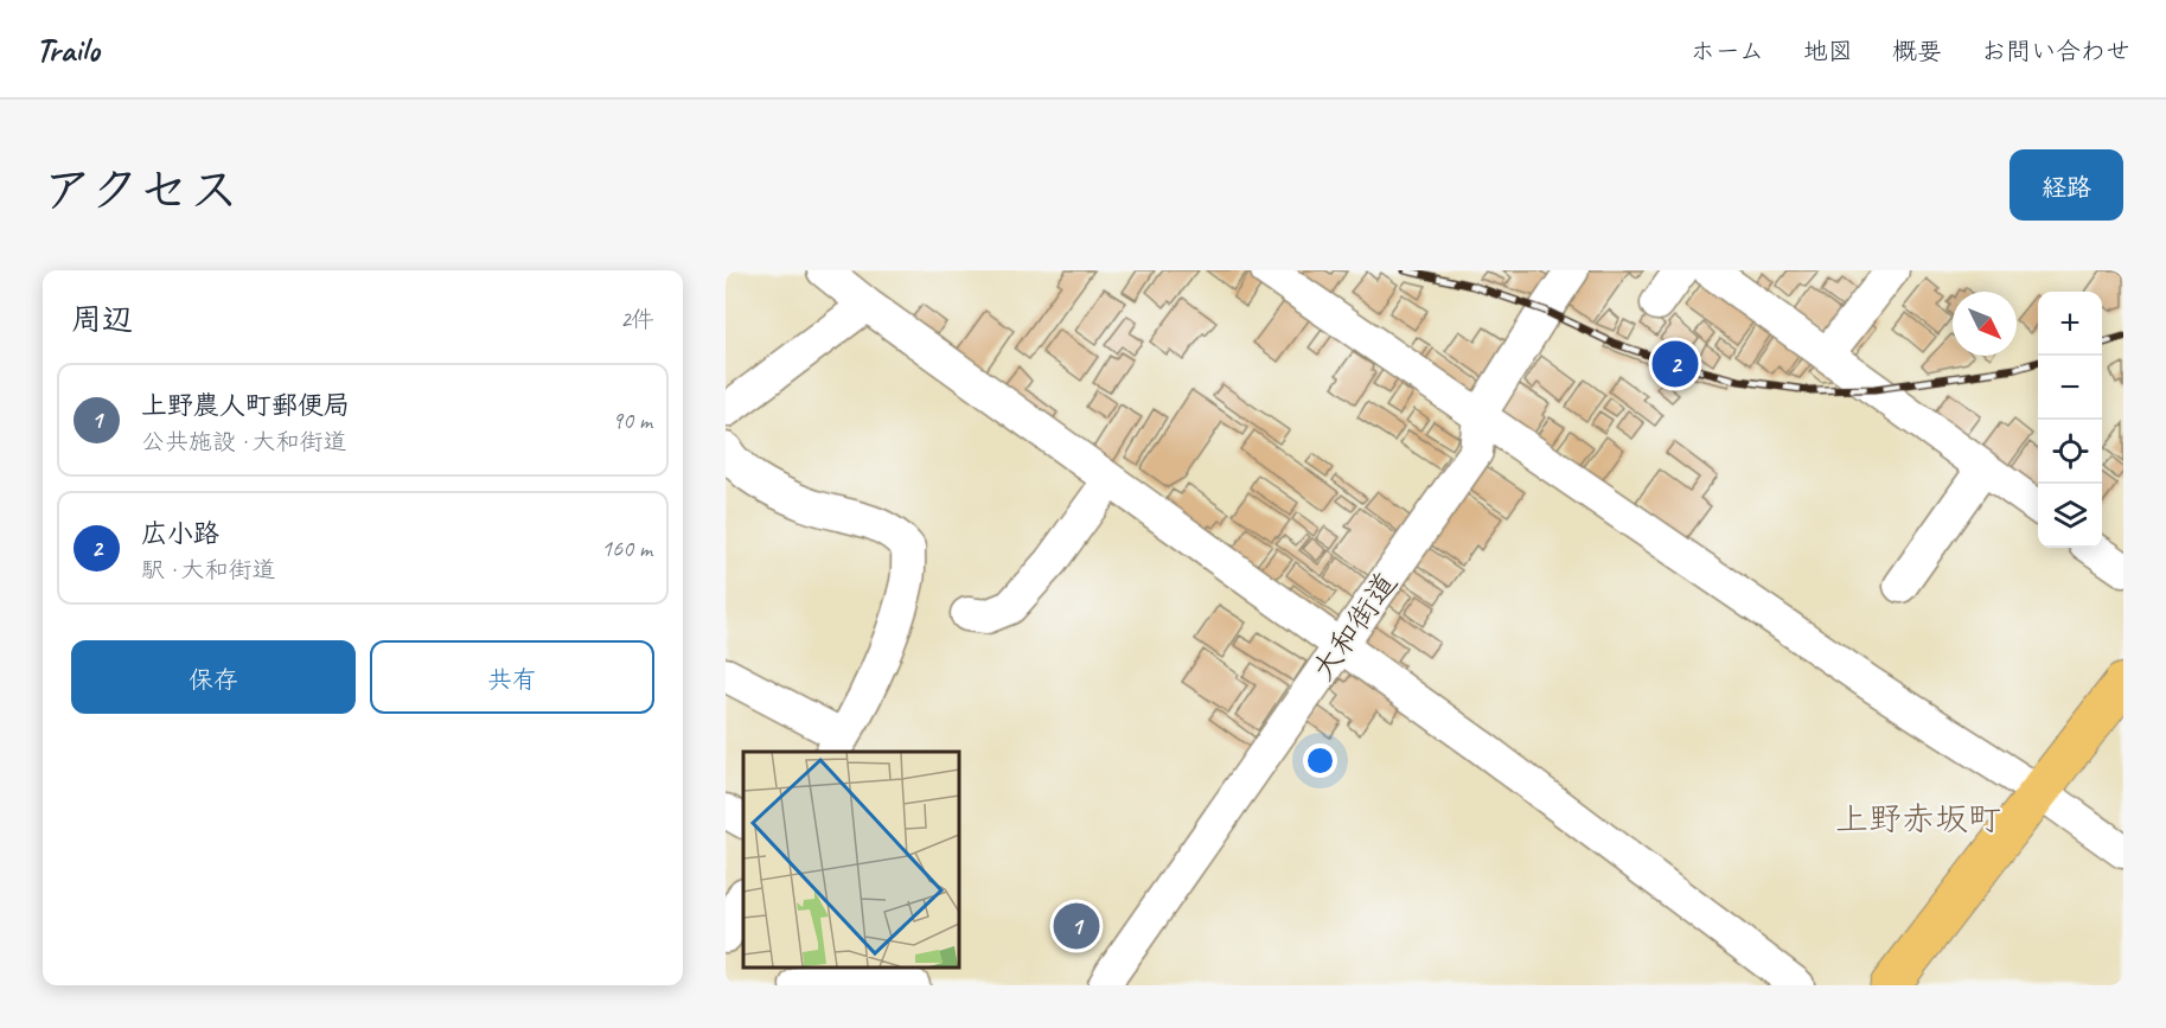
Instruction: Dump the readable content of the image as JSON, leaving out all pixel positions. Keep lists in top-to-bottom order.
{
  "streets": {
    "street": ["大和街道"]
  },
  "districts": ["上野赤坂町"],
  "north": "bottom right",
  "page": {
    "header": "Trailo",
    "nav": [
      "ホーム",
      "地図",
      "概要",
      "お問い合わせ"
    ],
    "title": "アクセス",
    "buttons": [
      "経路",
      ["保存", "共有"]
    ],
    "heading": ["周辺", "2件"],
    "map_buttons": ["+", "−"],
    "pins": ["2", "1"],
    "list": [
      {
        "mark": "1",
        "name": "上野農人町郵便局",
        "note": "公共施設 · 大和街道",
        "value": "90 m"
      },
      {
        "mark": "2",
        "name": "広小路",
        "note": "駅 · 大和街道",
        "value": "160 m"
      }
    ]
  }
}
